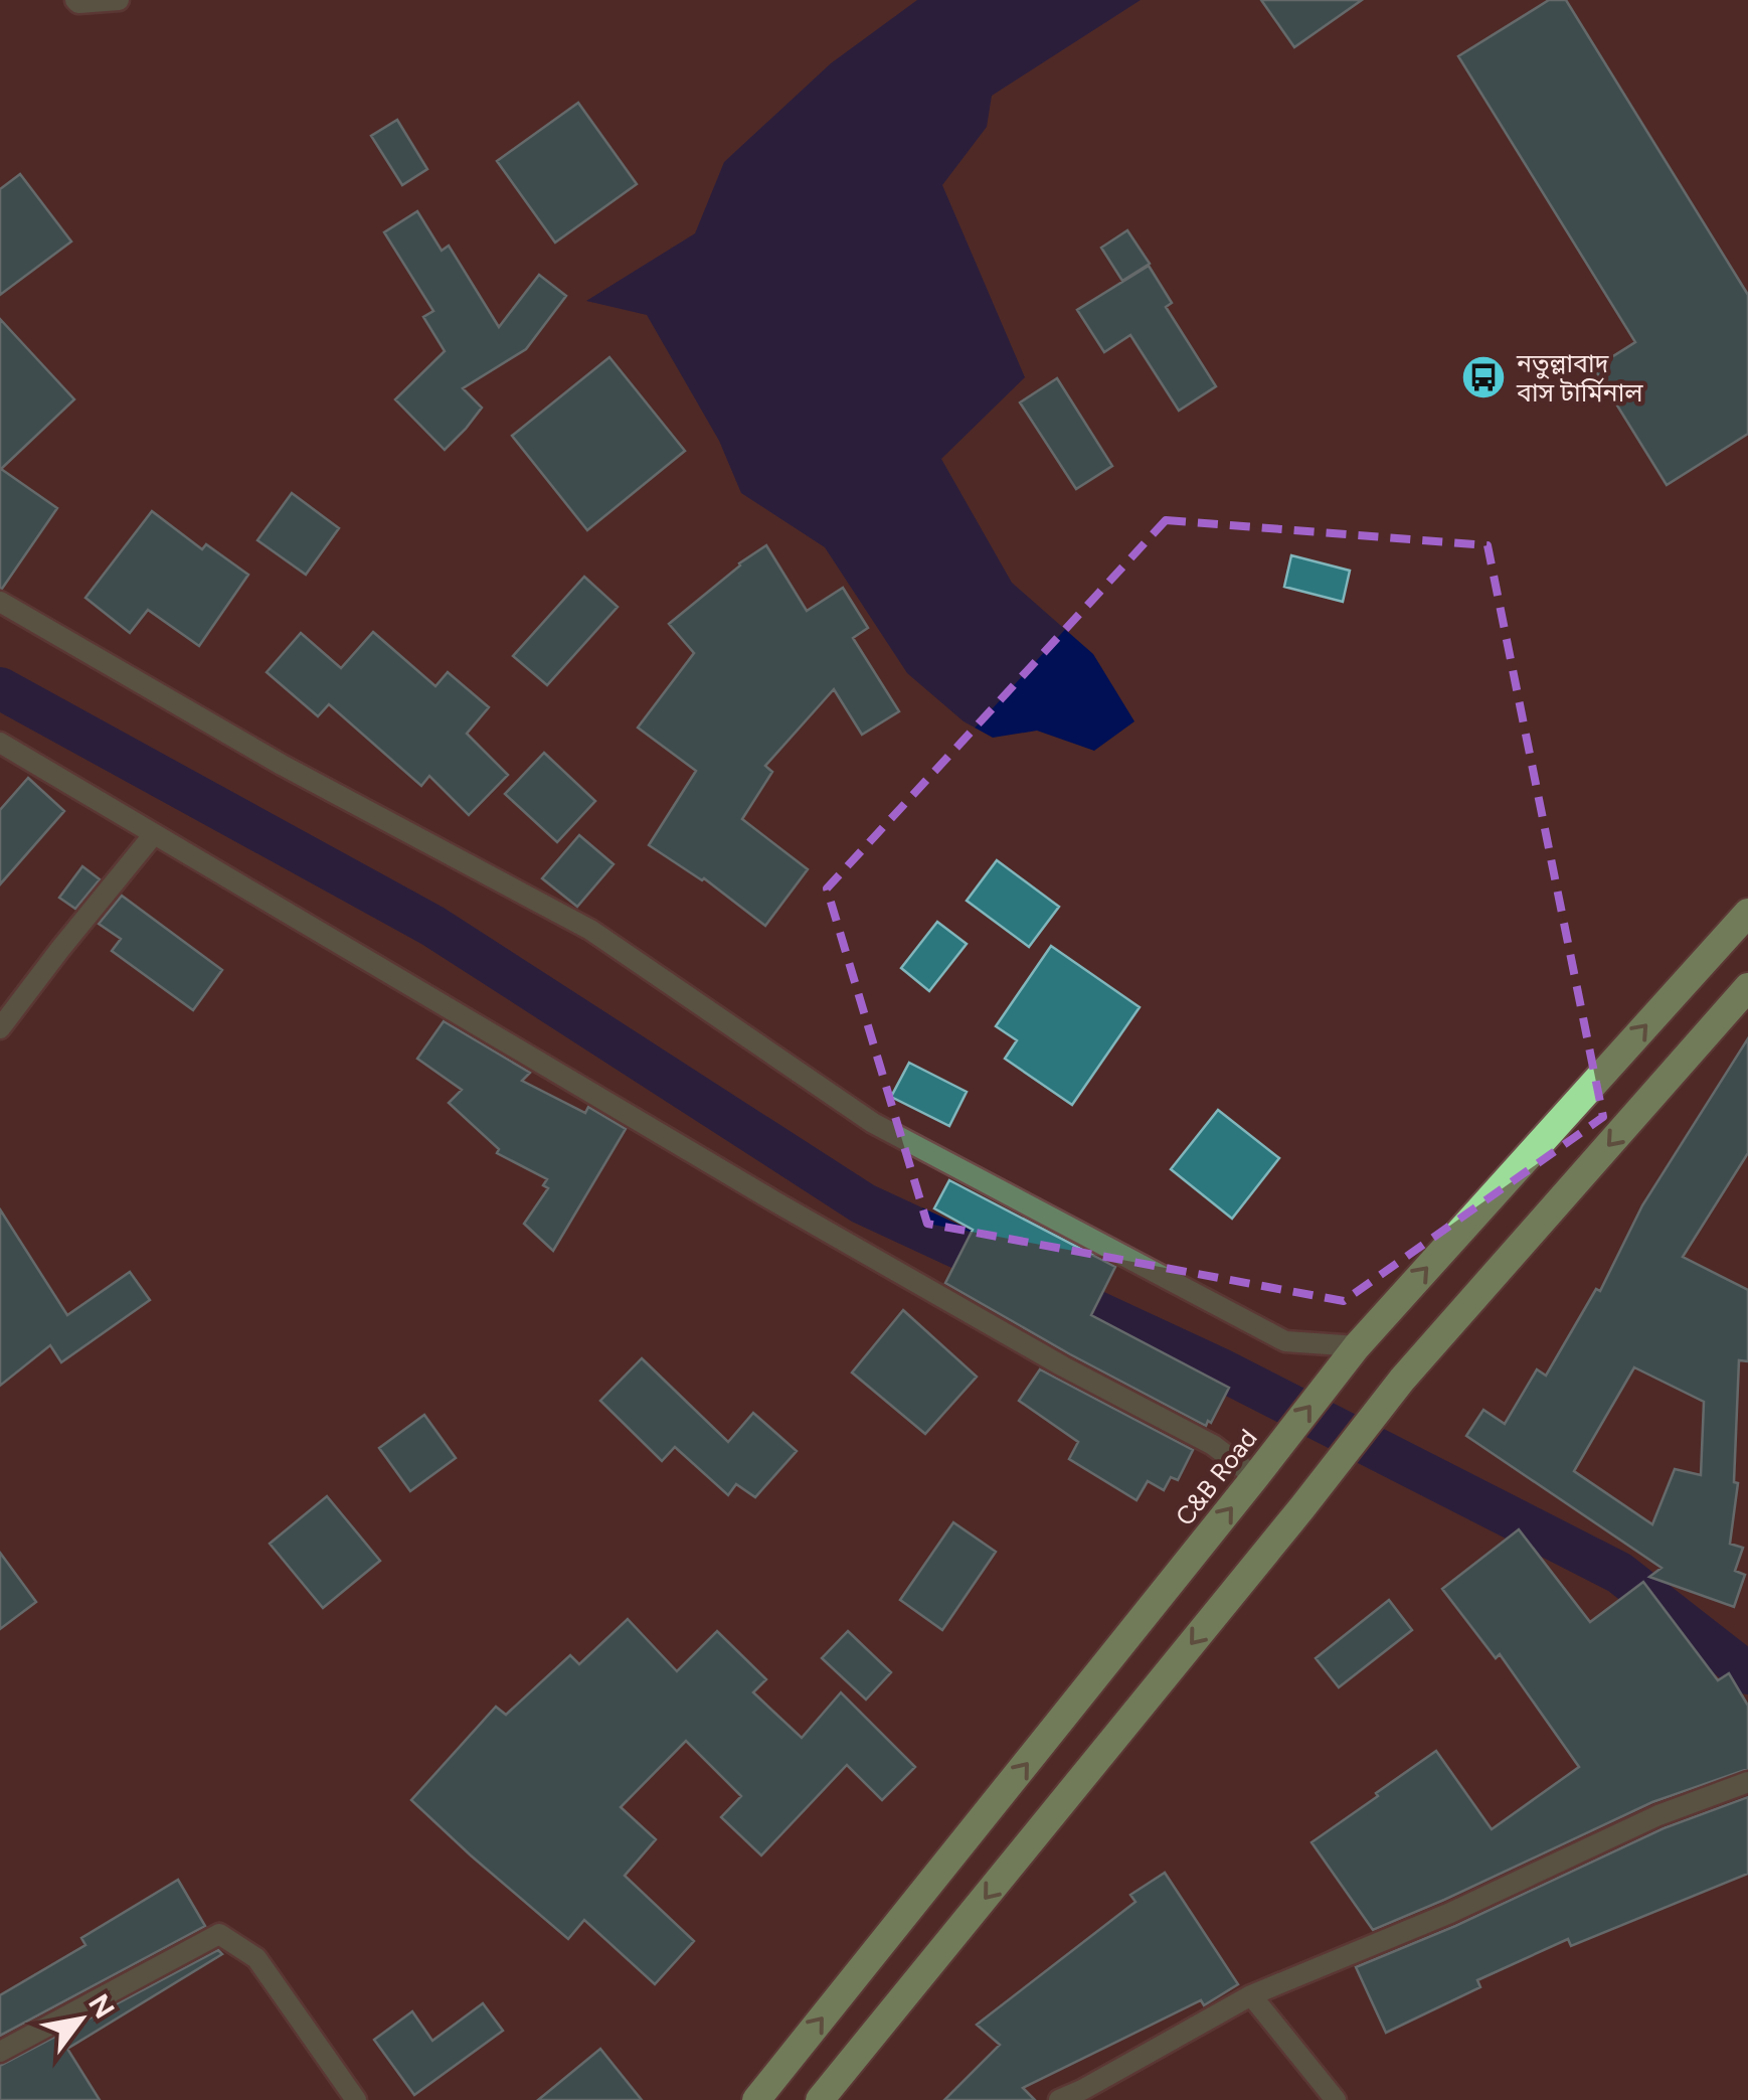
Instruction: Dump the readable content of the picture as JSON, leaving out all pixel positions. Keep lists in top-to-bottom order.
{
  "streets": {
    "highway": ["C&B Road"]
  },
  "places": {
    "bus stop": ["নতুল্লাবাদ বাস টার্মিনাল"]
  },
  "north": "top right"
}
